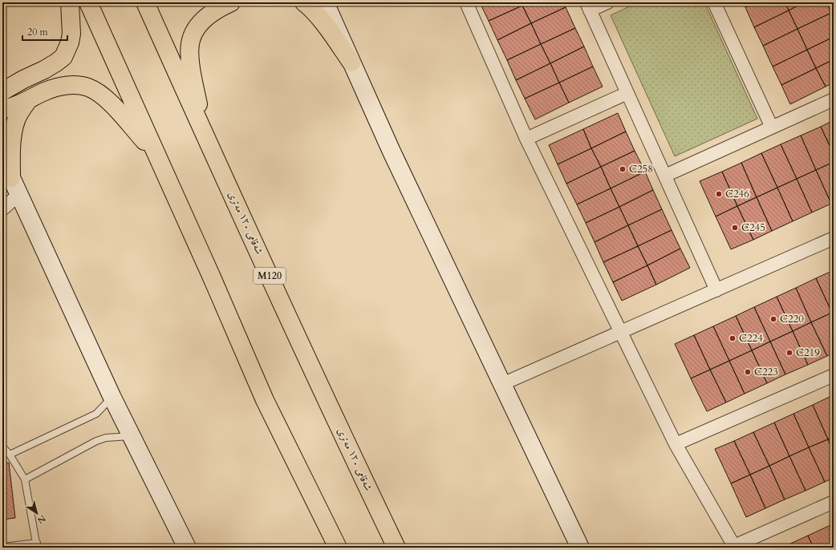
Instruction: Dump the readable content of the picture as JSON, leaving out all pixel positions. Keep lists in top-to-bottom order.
{
  "streets": {
    "highway": ["شەقامی ١٢٠ مەتری", "M120"]
  },
  "places": [
    "C258",
    "C246",
    "C245",
    "C220",
    "C224",
    "C219",
    "C223"
  ],
  "scale_bar": "20 m",
  "north": "bottom right"
}
